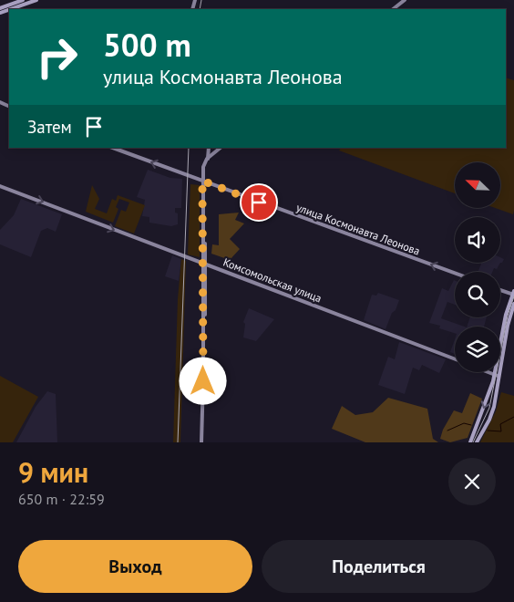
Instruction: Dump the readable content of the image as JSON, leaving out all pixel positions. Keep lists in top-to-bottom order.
{
  "streets": {
    "main road": ["улица Космонавта Леонова", "Комсомольская улица"]
  },
  "one_way": ["улица Космонавта Леонова", "Комсомольская улица"],
  "north": "top left",
  "page": {
    "turn": ["500 m", "улица Космонавта Леонова"],
    "then": "Затем",
    "heading": ["9 мин", "650 m · 22:59"],
    "buttons": ["Выход", "Поделиться"]
  }
}
